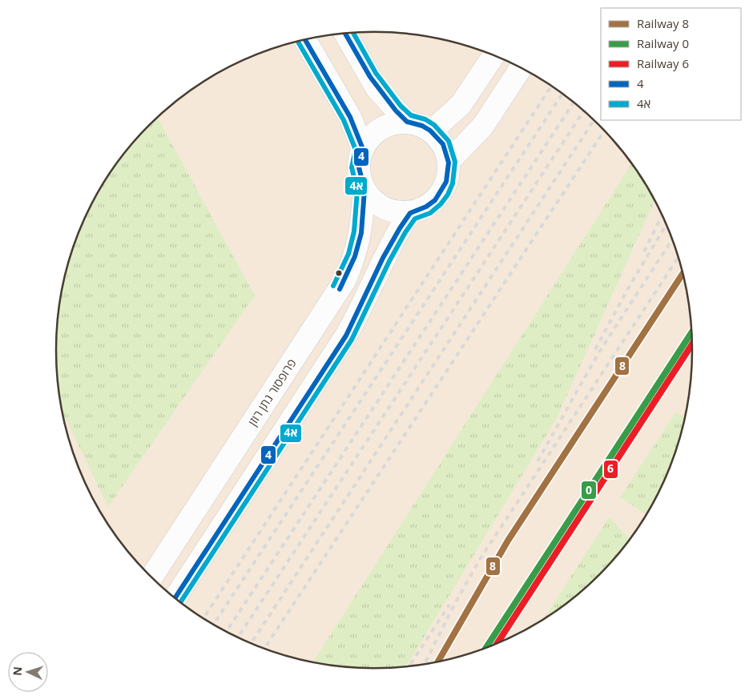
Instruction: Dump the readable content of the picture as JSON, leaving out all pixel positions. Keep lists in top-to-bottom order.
{
  "streets": {
    "street": ["פרופסור נתן רוזן"]
  },
  "lines": [
    "transit line 4א",
    "transit line 4",
    "rail line 8",
    "rail line 0",
    "rail line 6"
  ],
  "legend": [
    "Railway 8",
    "Railway 0",
    "Railway 6",
    "4",
    "4א"
  ],
  "north": "left"
}
